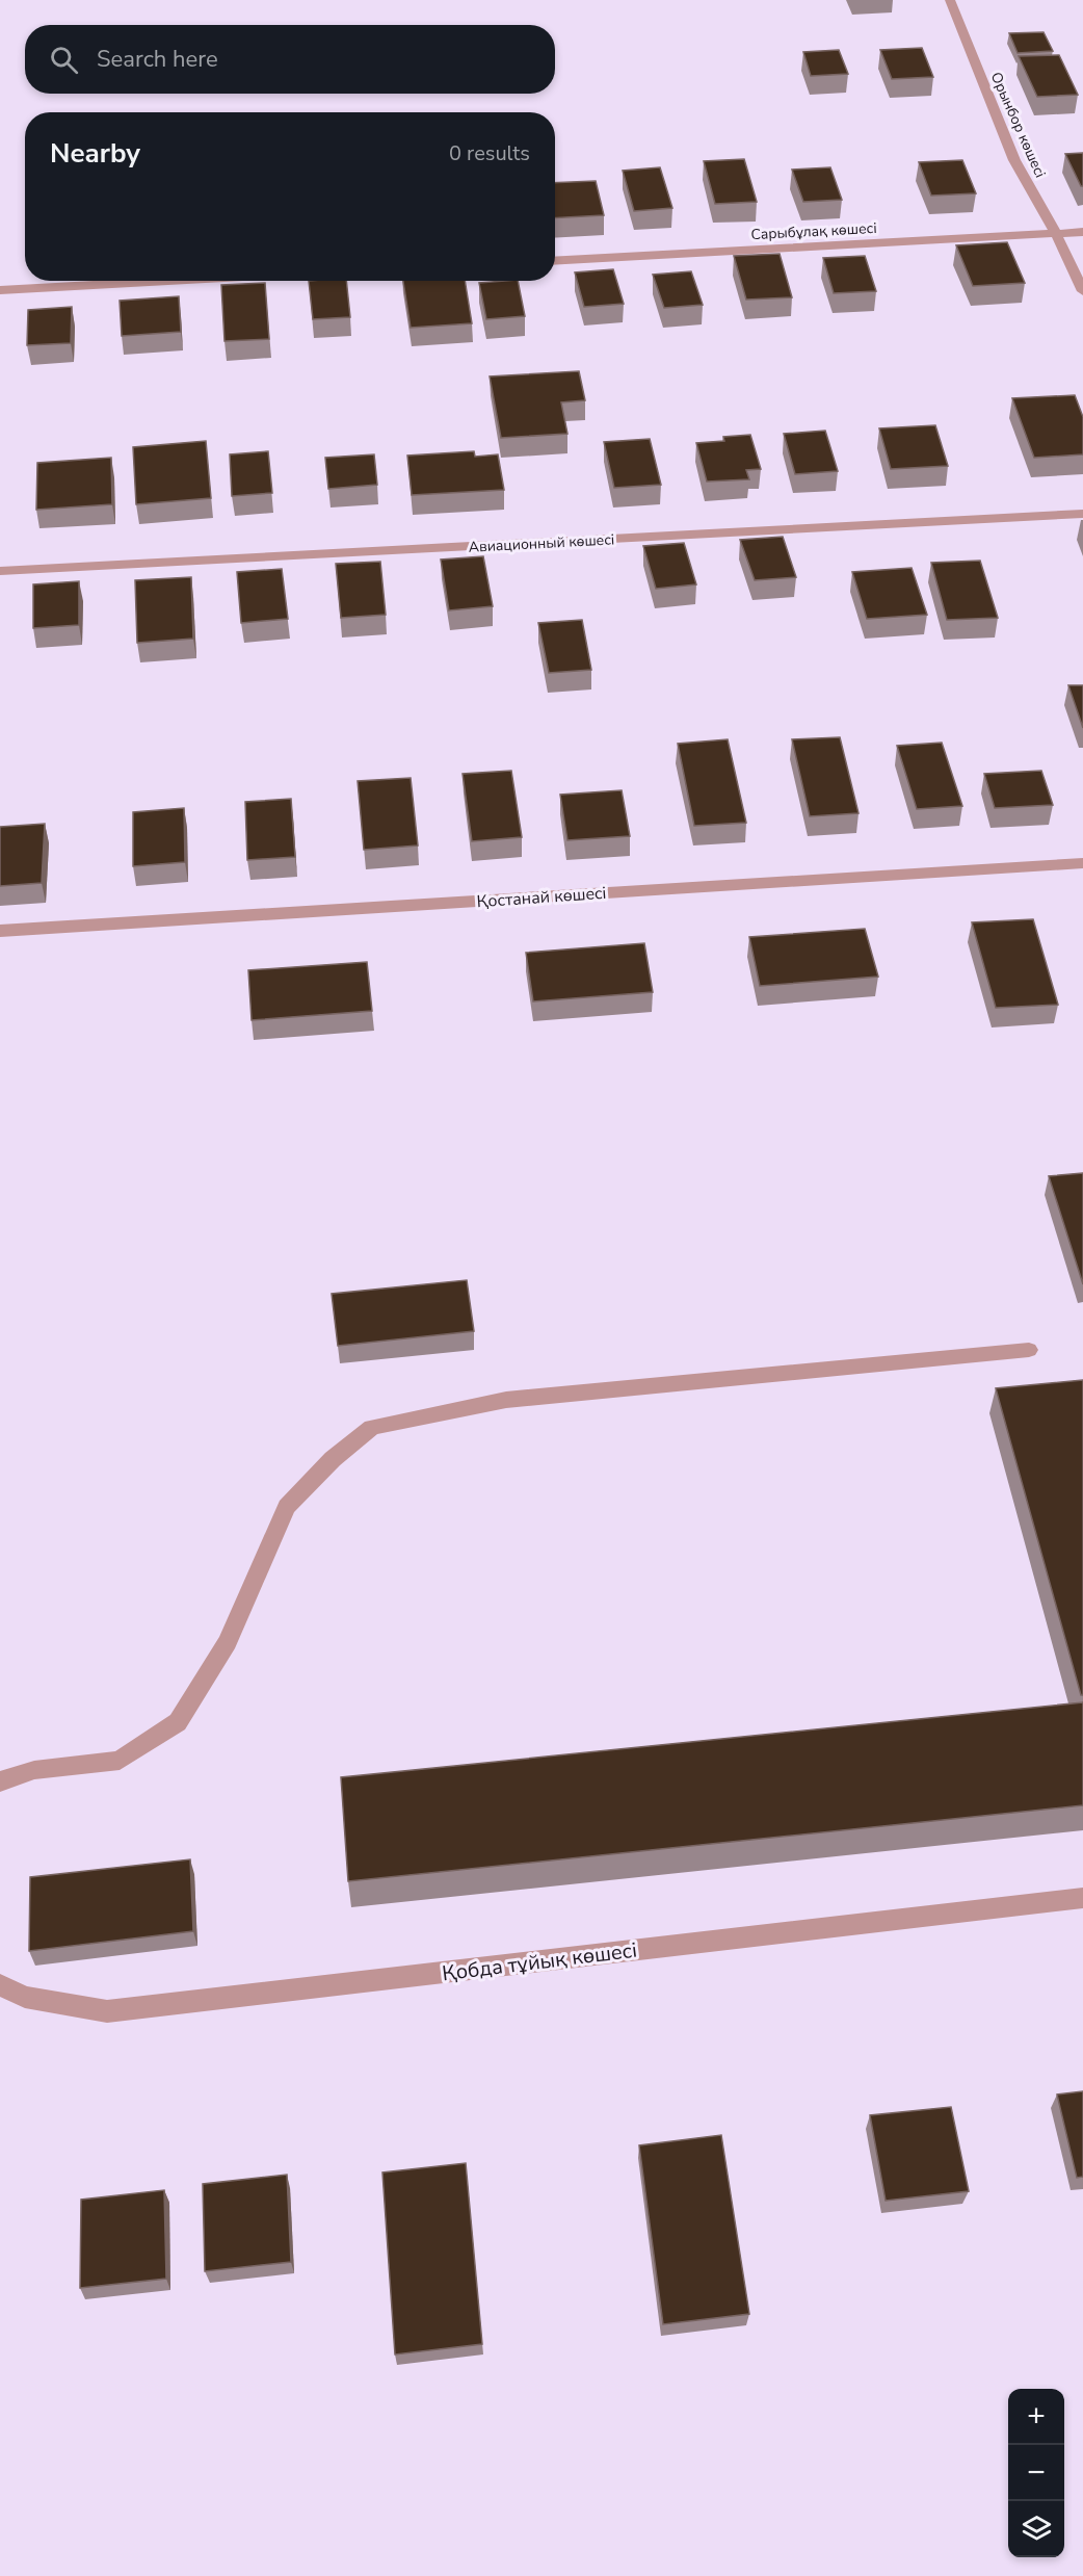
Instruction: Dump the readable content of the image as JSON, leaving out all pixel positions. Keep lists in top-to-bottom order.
{
  "streets": {
    "street": [
      "Орынбор көшесі",
      "Сарыбұлақ көшесі",
      "Авиационный көшесі",
      "Қостанай көшесі",
      "Қобда тұйық көшесі"
    ]
  },
  "crossings": [
    ["Орынбор көшесі", "Сарыбұлақ көшесі"]
  ],
  "page": {
    "search": "Search here",
    "heading": ["Nearby", "0 results"],
    "map_buttons": ["+", "−"]
  }
}
